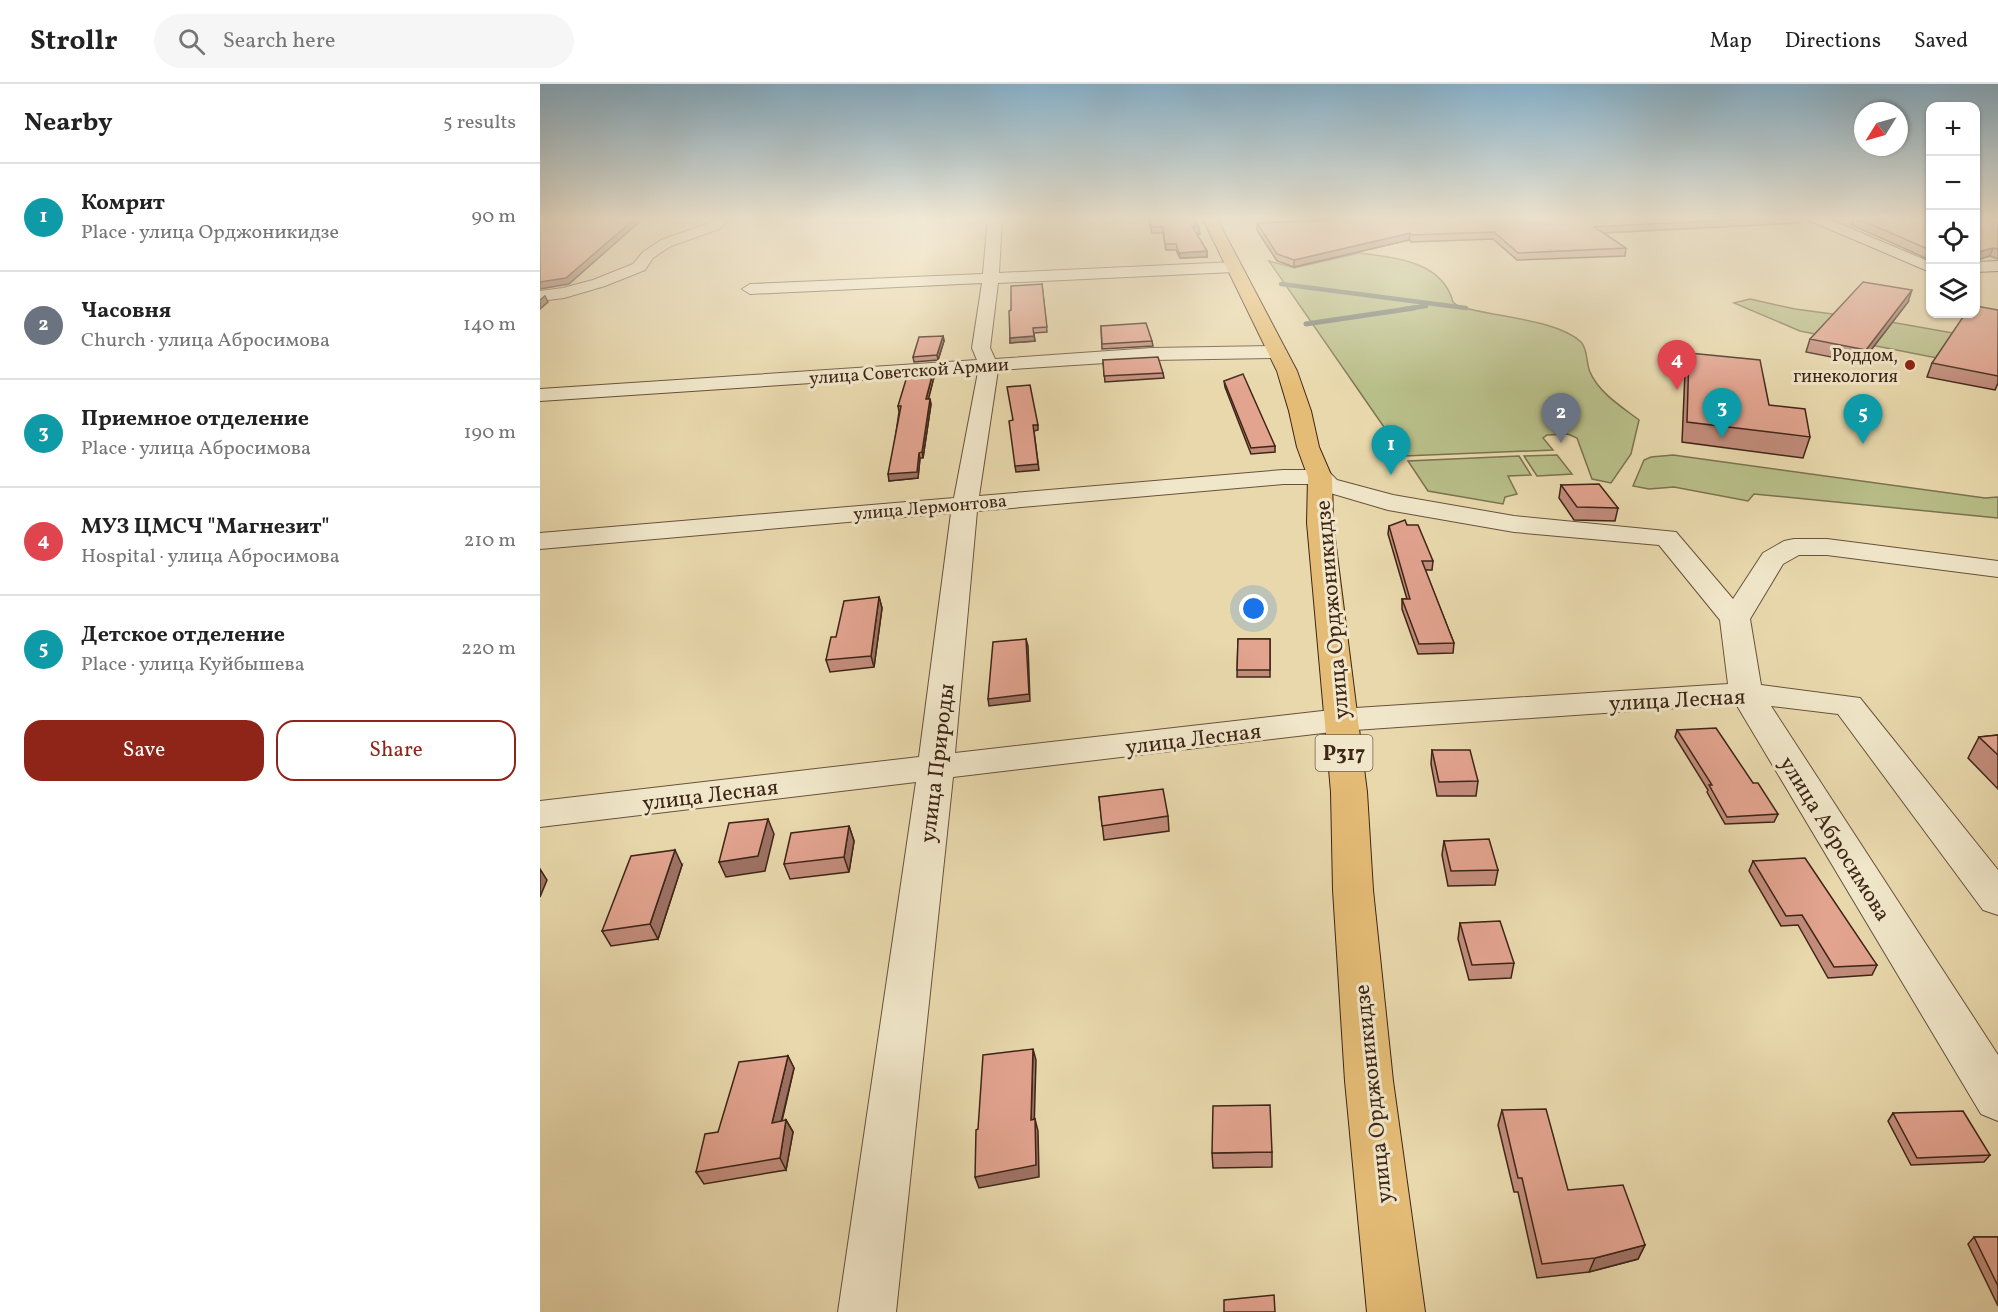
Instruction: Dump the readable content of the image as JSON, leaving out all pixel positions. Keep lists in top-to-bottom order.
{
  "streets": {
    "main road": ["улица Орджоникидзе", "Р317"],
    "street": [
      "улица Советской Армии",
      "улица Лермонтова",
      "улица Лесная",
      "улица Природы",
      "улица Абросимова"
    ]
  },
  "crossings": [
    ["улица Советской Армии", "улица Орджоникидзе"],
    ["улица Советской Армии", "улица Природы"],
    ["улица Лермонтова", "улица Орджоникидзе"],
    ["улица Лермонтова", "улица Природы"],
    ["улица Орджоникидзе", "улица Лесная"],
    ["улица Лесная", "улица Природы"],
    ["улица Лесная", "улица Абросимова"]
  ],
  "places": ["Роддом, гинекология"],
  "north": "bottom left",
  "page": {
    "header": "Strollr",
    "search": "Search here",
    "nav": ["Map", "Directions", "Saved"],
    "heading": ["Nearby", "5 results"],
    "map_buttons": ["+", "−"],
    "list": [
      {
        "mark": "1",
        "name": "Комрит",
        "note": "Place · улица Орджоникидзе",
        "value": "90 m"
      },
      {
        "mark": "2",
        "name": "Часовня",
        "note": "Church · улица Абросимова",
        "value": "140 m"
      },
      {
        "mark": "3",
        "name": "Приемное отделение",
        "note": "Place · улица Абросимова",
        "value": "190 m"
      },
      {
        "mark": "4",
        "name": "МУЗ ЦМСЧ \"Магнезит\"",
        "note": "Hospital · улица Абросимова",
        "value": "210 m"
      },
      {
        "mark": "5",
        "name": "Детское отделение",
        "note": "Place · улица Куйбышева",
        "value": "220 m"
      }
    ],
    "pins": [
      "4",
      "3",
      "2",
      "5",
      "1"
    ],
    "buttons": ["Save", "Share"]
  }
}
